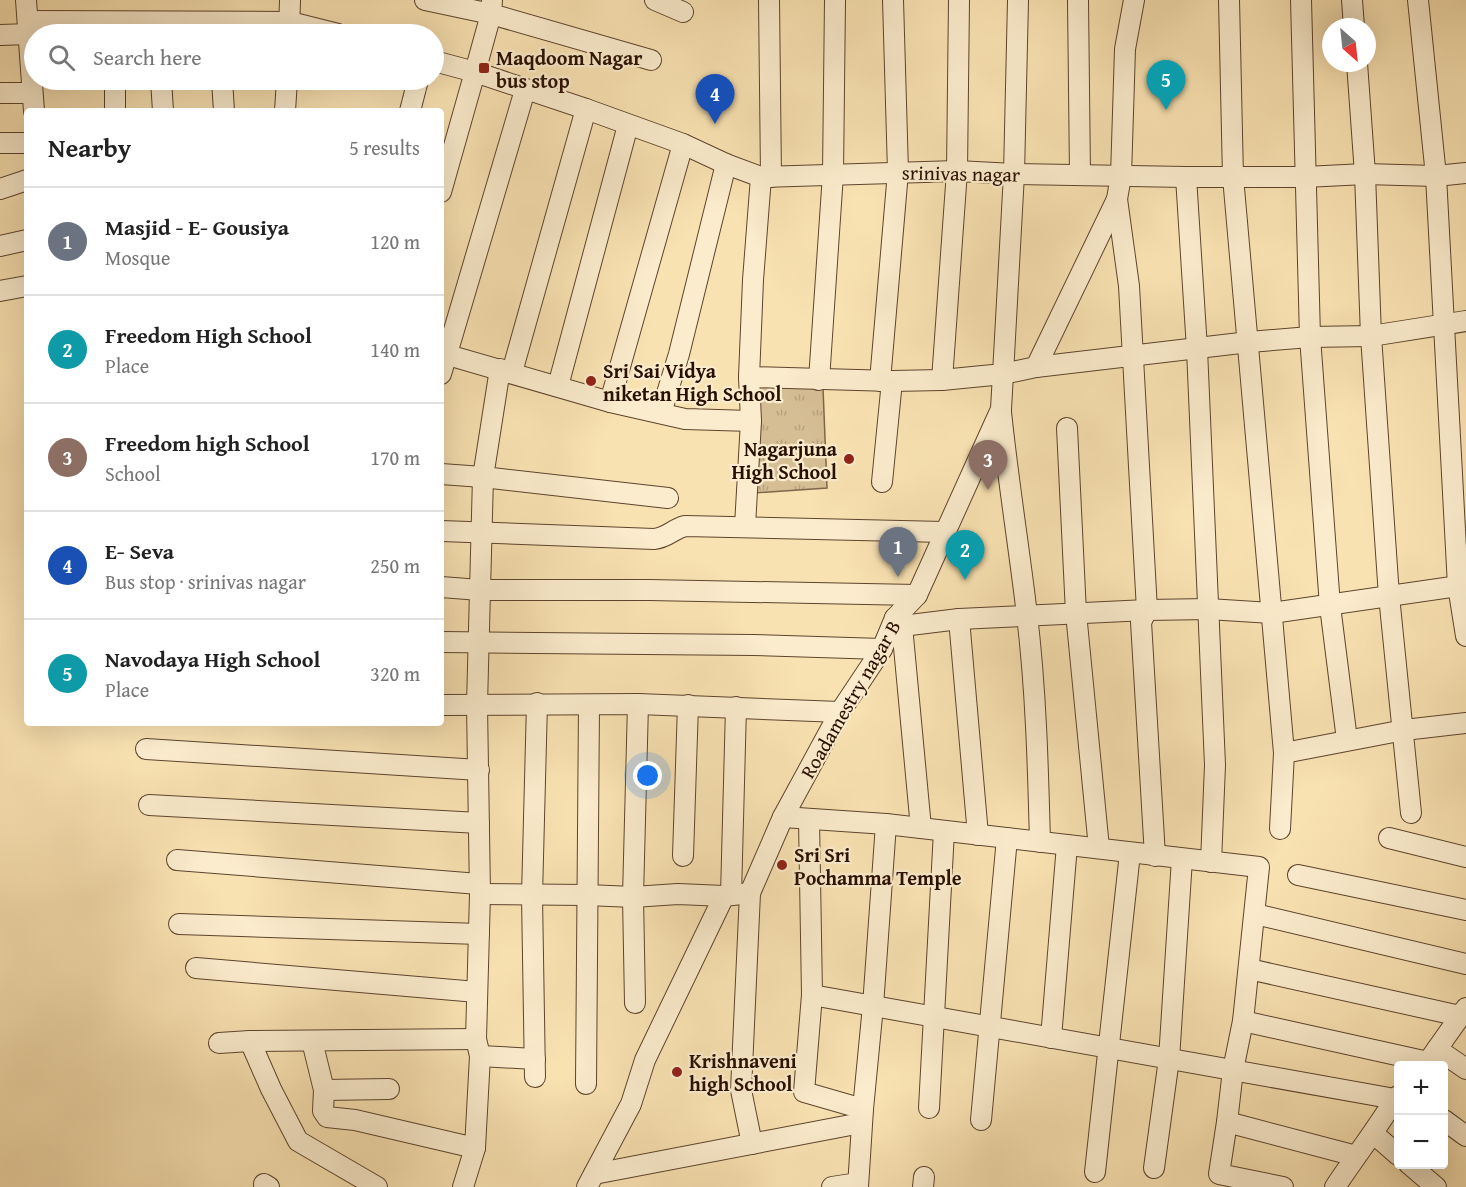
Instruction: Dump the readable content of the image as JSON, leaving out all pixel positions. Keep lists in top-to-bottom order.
{
  "streets": {
    "street": ["srinivas nagar", "Roadamestry nagar B"]
  },
  "crossings": [
    ["srinivas nagar", "Roadamestry nagar B"]
  ],
  "places": {
    "transit": ["Maqdoom Nagar bus stop"],
    "other": [
      "Sri Sai Vidya niketan High School",
      "Nagarjuna High School",
      "Sri Sri Pochamma Temple",
      "Krishnaveni high School"
    ]
  },
  "north": "bottom right",
  "page": {
    "search": "Search here",
    "pins": [
      "5",
      "4",
      "3",
      "1",
      "2"
    ],
    "heading": ["Nearby", "5 results"],
    "list": [
      {
        "mark": "1",
        "name": "Masjid - E- Gousiya",
        "note": "Mosque",
        "value": "120 m"
      },
      {
        "mark": "2",
        "name": "Freedom High School",
        "note": "Place",
        "value": "140 m"
      },
      {
        "mark": "3",
        "name": "Freedom high School",
        "note": "School",
        "value": "170 m"
      },
      {
        "mark": "4",
        "name": "E- Seva",
        "note": "Bus stop · srinivas nagar",
        "value": "250 m"
      },
      {
        "mark": "5",
        "name": "Navodaya High School",
        "note": "Place",
        "value": "320 m"
      }
    ],
    "map_buttons": ["+", "−"]
  }
}
